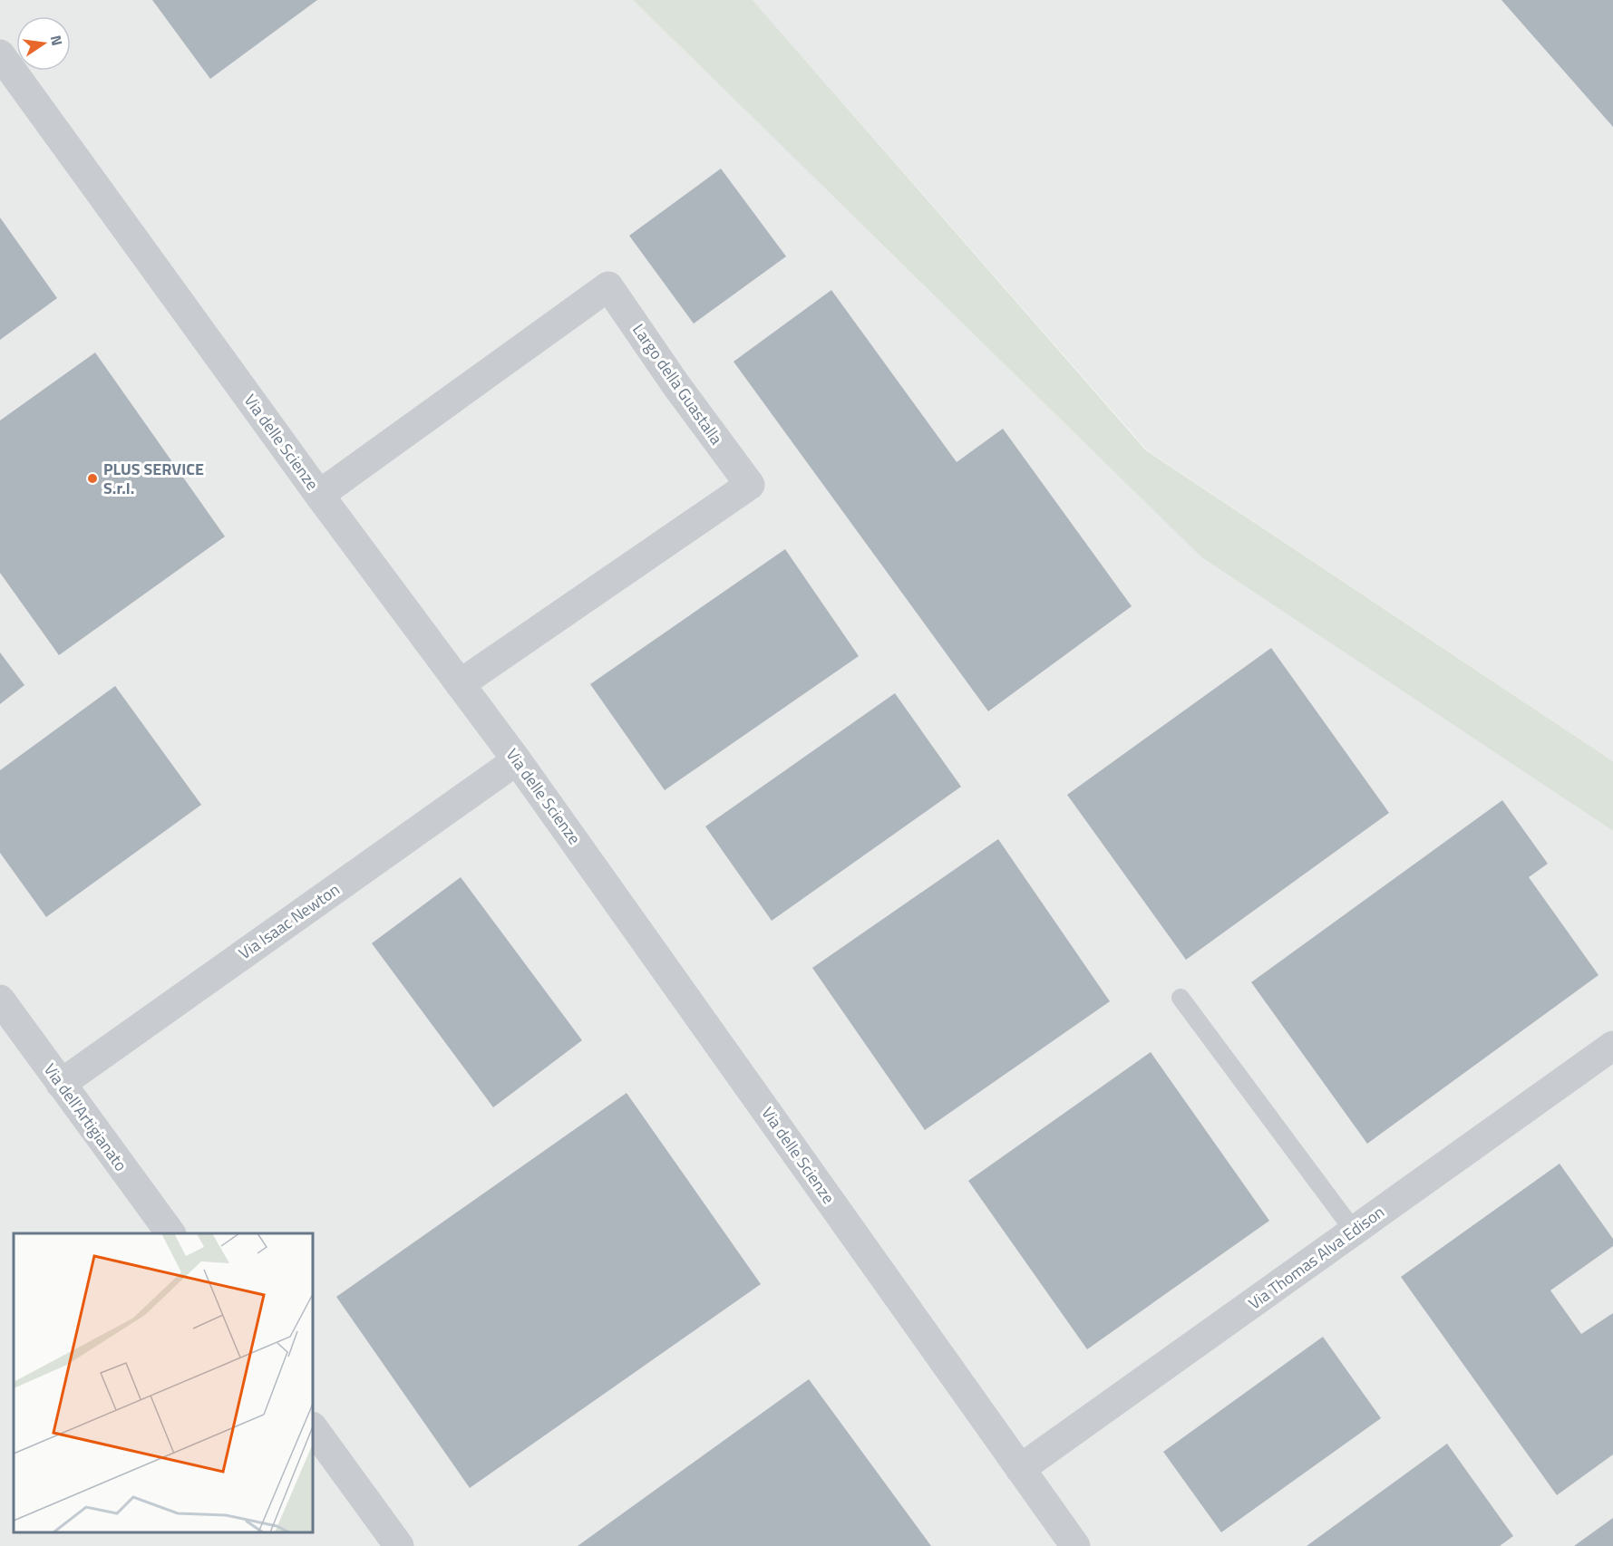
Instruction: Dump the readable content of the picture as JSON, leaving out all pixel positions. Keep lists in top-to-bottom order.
{
  "streets": {
    "street": [
      "Largo della Guastalla",
      "Via delle Scienze",
      "Via Isaac Newton",
      "Via dell'Artigianato",
      "Via Thomas Alva Edison"
    ]
  },
  "crossings": [
    ["Largo della Guastalla", "Via delle Scienze"],
    ["Via delle Scienze", "Via Isaac Newton"],
    ["Via delle Scienze", "Via Thomas Alva Edison"],
    ["Via Isaac Newton", "Via dell'Artigianato"]
  ],
  "places": ["PLUS SERVICE S.r.l."],
  "north": "right"
}
